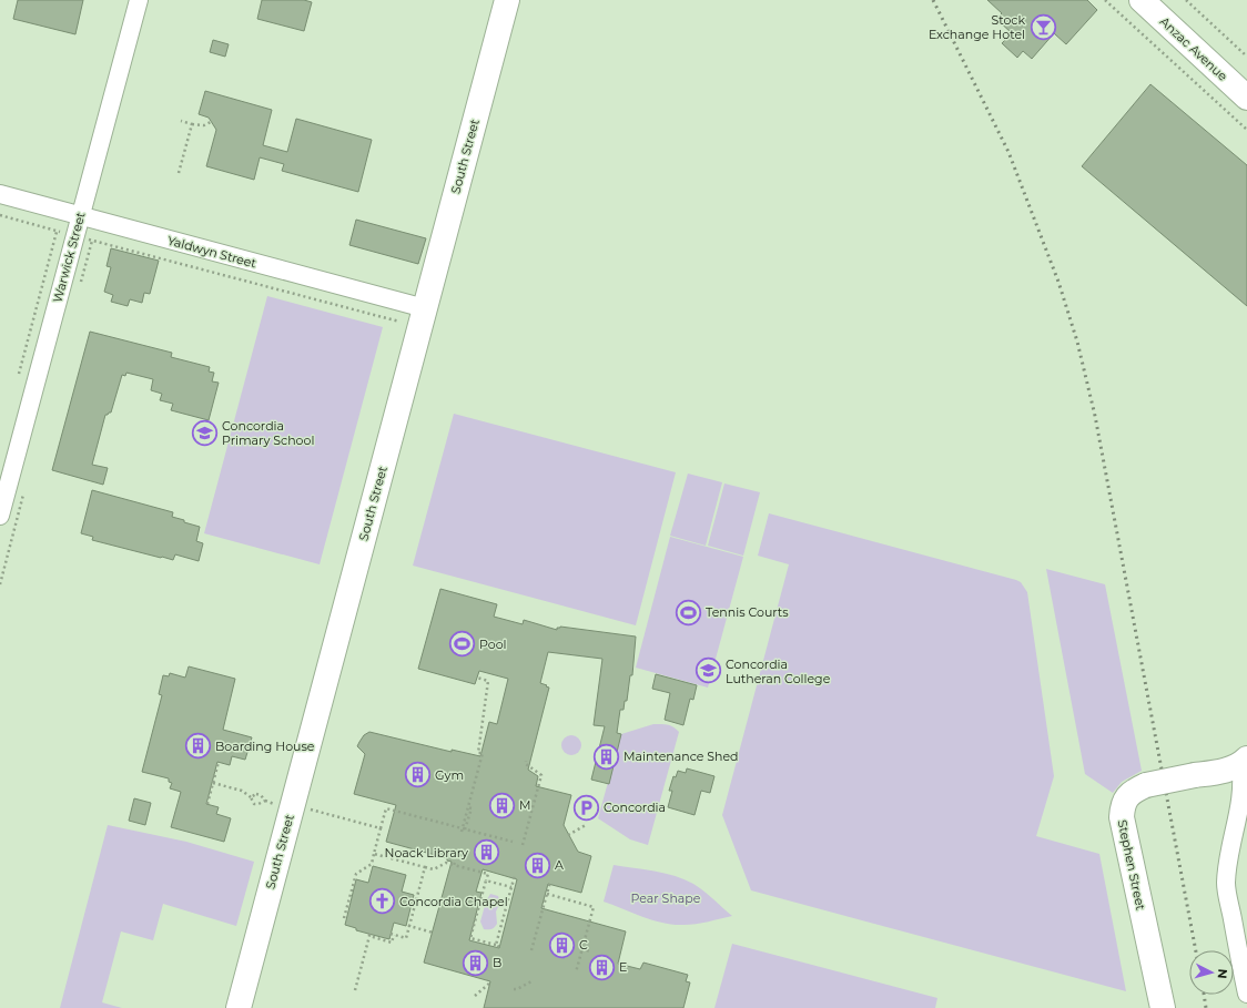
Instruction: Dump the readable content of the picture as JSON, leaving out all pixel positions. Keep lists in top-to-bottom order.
{
  "streets": {
    "main road": ["Anzac Avenue", "South Street", "Stephen Street"],
    "street": ["Yaldwyn Street", "Warwick Street"]
  },
  "crossings": [
    ["South Street", "Yaldwyn Street"],
    ["Yaldwyn Street", "Warwick Street"]
  ],
  "parks": ["Pear Shape"],
  "places": {
    "bar": ["Stock Exchange Hotel"],
    "school or university": ["Concordia Primary School", "Concordia Lutheran College"],
    "sports": ["Tennis Courts", "Pool"],
    "building": [
      "Boarding House",
      "Maintenance Shed",
      "Gym",
      "M",
      "Noack Library",
      "A",
      "C",
      "B",
      "E"
    ],
    "parking": ["Concordia"],
    "church": ["Concordia Chapel"]
  },
  "north": "right"
}
